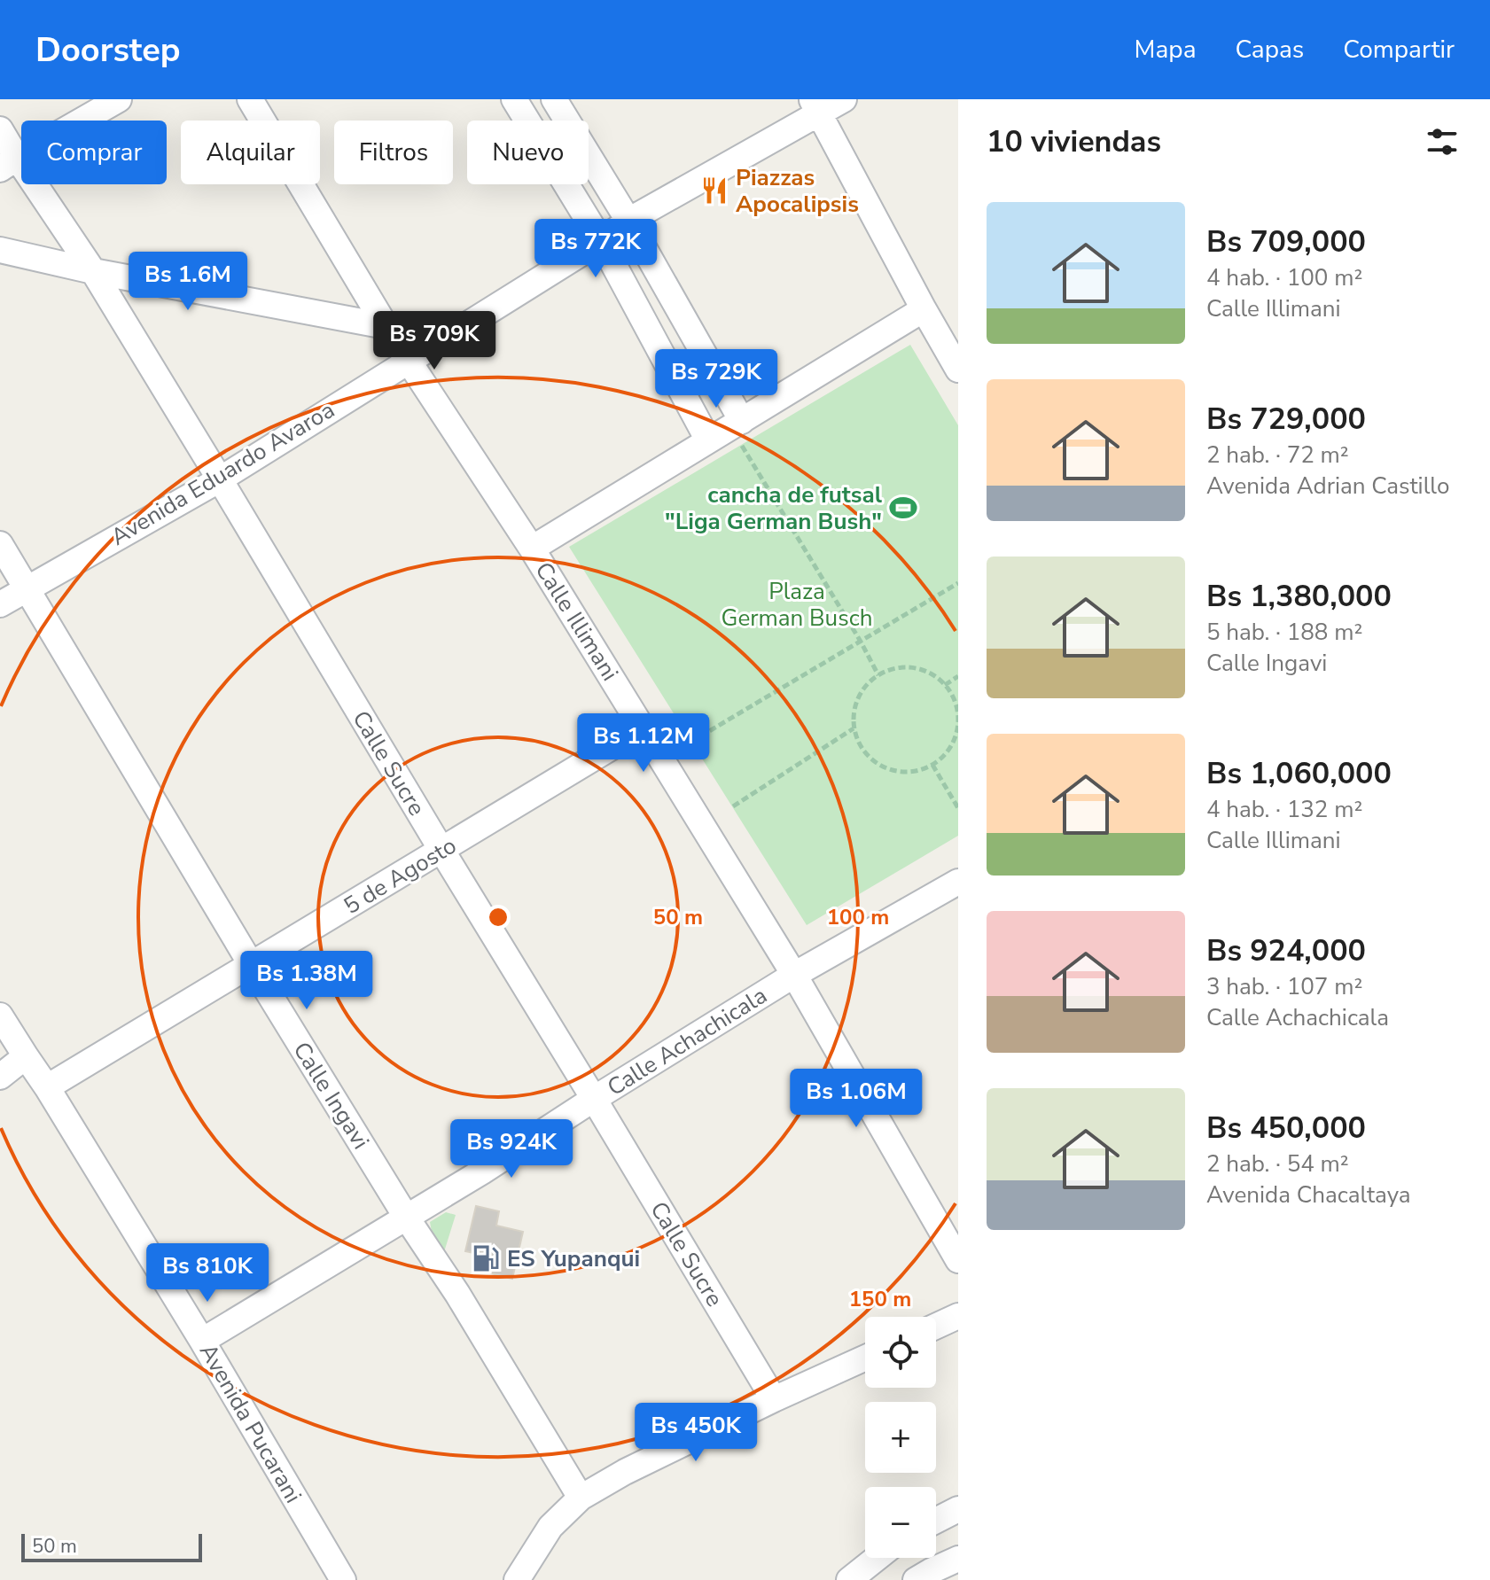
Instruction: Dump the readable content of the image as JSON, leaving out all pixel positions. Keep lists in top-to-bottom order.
{
  "streets": {
    "street": [
      "Avenida Eduardo Avaroa",
      "Calle Illimani",
      "Calle Sucre",
      "5 de Agosto",
      "Calle Achachicala",
      "Calle Ingavi",
      "Avenida Pucarani"
    ]
  },
  "crossings": [
    ["Avenida Eduardo Avaroa", "Calle Illimani"],
    ["Avenida Eduardo Avaroa", "Calle Sucre"],
    ["Avenida Eduardo Avaroa", "Calle Ingavi"],
    ["Calle Illimani", "5 de Agosto"],
    ["Calle Illimani", "Calle Achachicala"],
    ["Calle Sucre", "5 de Agosto"],
    ["Calle Sucre", "Calle Achachicala"],
    ["5 de Agosto", "Calle Ingavi"],
    ["5 de Agosto", "Avenida Pucarani"],
    ["Calle Achachicala", "Calle Ingavi"],
    ["Calle Achachicala", "Avenida Pucarani"]
  ],
  "parks": ["Plaza German Busch"],
  "places": {
    "restaurant": ["Piazzas Apocalipsis"],
    "sports": ["cancha de futsal \"Liga German Bush\""],
    "fuel station": ["ES Yupanqui"]
  },
  "scale_bar": "50 m",
  "page": {
    "header": "Doorstep",
    "nav": ["Mapa", "Capas", "Compartir"],
    "heading": "10 viviendas",
    "chip": [
      "Comprar",
      "Alquilar",
      "Filtros",
      "Nuevo"
    ],
    "list": [
      {
        "name": "Bs 709,000",
        "note": "4 hab. · 100 m² · Calle Illimani"
      },
      {
        "name": "Bs 729,000",
        "note": "2 hab. · 72 m² · Avenida Adrian Castillo"
      },
      {
        "name": "Bs 1,380,000",
        "note": "5 hab. · 188 m² · Calle Ingavi"
      },
      {
        "name": "Bs 1,060,000",
        "note": "4 hab. · 132 m² · Calle Illimani"
      },
      {
        "name": "Bs 924,000",
        "note": "3 hab. · 107 m² · Calle Achachicala"
      },
      {
        "name": "Bs 450,000",
        "note": "2 hab. · 54 m² · Avenida Chacaltaya"
      }
    ],
    "price": [
      "Bs 772K",
      "Bs 1.6M",
      "Bs 709K",
      "Bs 729K",
      "Bs 1.12M",
      "Bs 1.38M",
      "Bs 1.06M",
      "Bs 924K",
      "Bs 810K",
      "Bs 450K"
    ],
    "map_buttons": ["+", "−"],
    "scale": "50 m"
  },
  "rings": ["50 m", "100 m", "150 m"]
}
